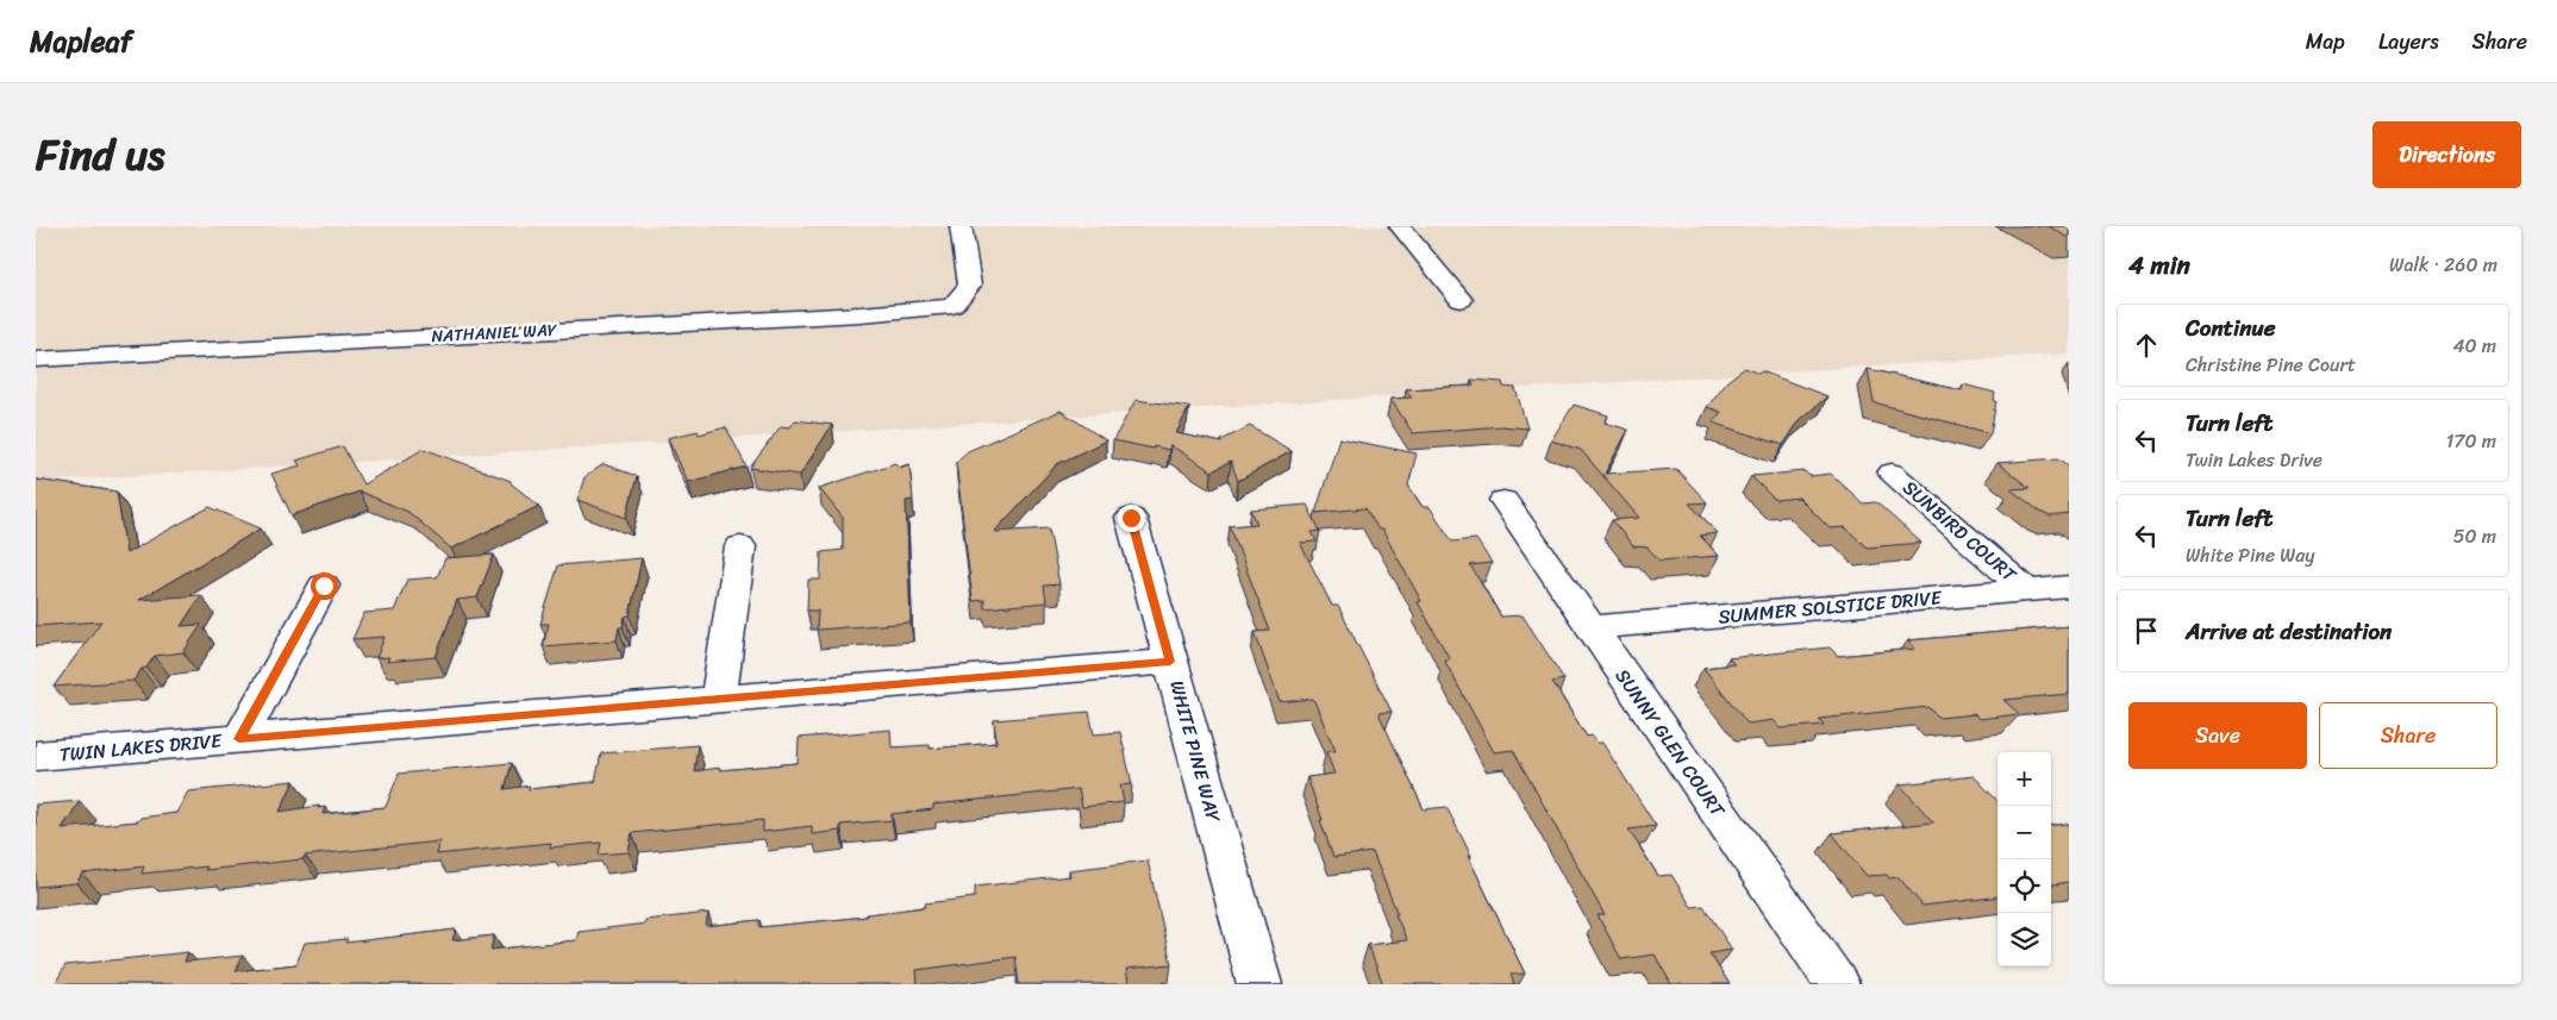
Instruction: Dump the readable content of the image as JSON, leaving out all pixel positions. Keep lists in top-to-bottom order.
{
  "streets": {
    "street": [
      "NATHANIEL WAY",
      "SUNBIRD COURT",
      "SUMMER SOLSTICE DRIVE",
      "SUNNY GLEN COURT",
      "TWIN LAKES DRIVE",
      "WHITE PINE WAY"
    ]
  },
  "crossings": [
    ["SUNBIRD COURT", "SUMMER SOLSTICE DRIVE"],
    ["SUMMER SOLSTICE DRIVE", "SUNNY GLEN COURT"],
    ["TWIN LAKES DRIVE", "WHITE PINE WAY"]
  ],
  "page": {
    "header": "Mapleaf",
    "nav": ["Map", "Layers", "Share"],
    "title": "Find us",
    "buttons": [
      "Directions",
      ["Save", "Share"]
    ],
    "heading": ["4 min", "Walk · 260 m"],
    "list": [
      ["Continue", "Christine Pine Court", "40 m"],
      ["Turn left", "Twin Lakes Drive", "170 m"],
      ["Turn left", "White Pine Way", "50 m"],
      "Arrive at destination"
    ],
    "map_buttons": ["+", "−"]
  }
}
